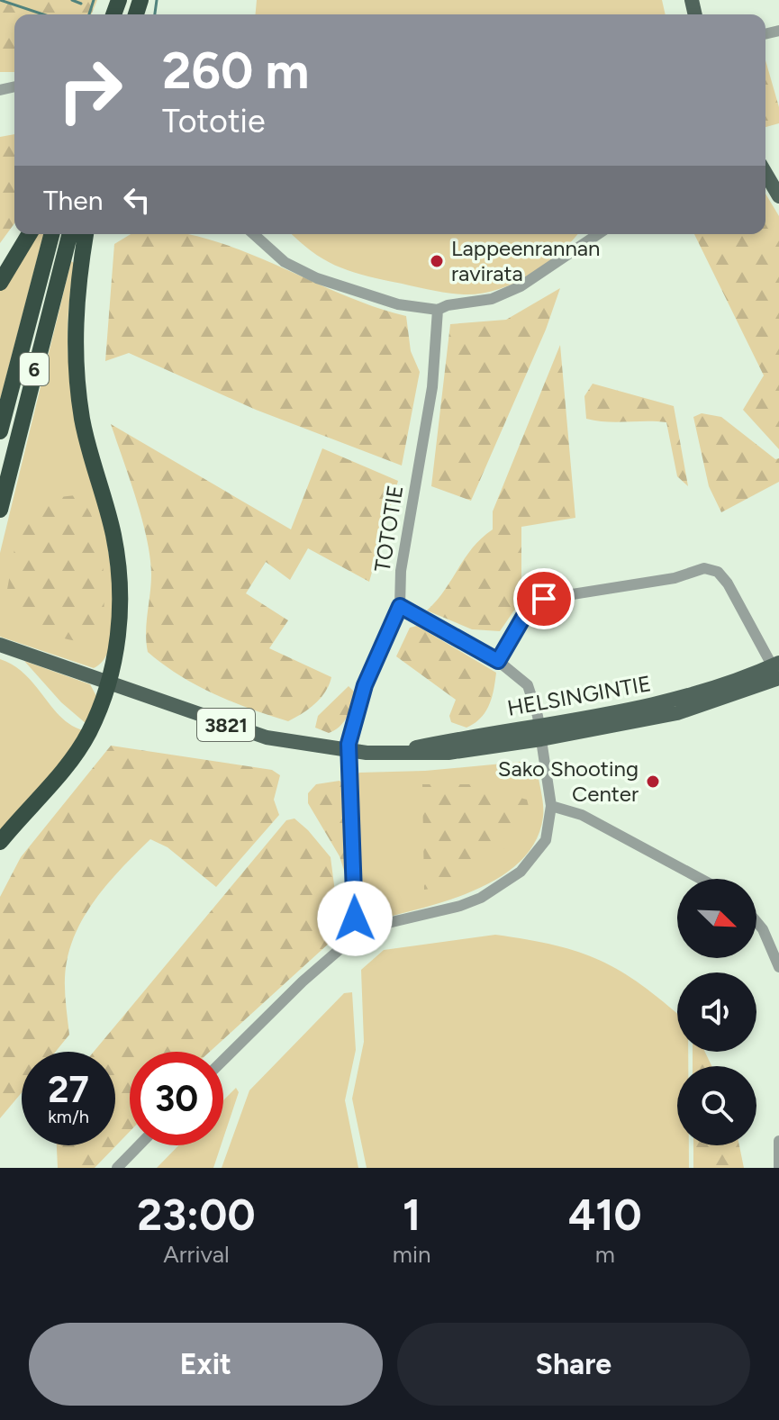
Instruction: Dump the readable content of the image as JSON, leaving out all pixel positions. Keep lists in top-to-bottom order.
{
  "streets": {
    "highway": ["6"],
    "main road": ["HELSINGINTIE", "3821"],
    "street": ["TOTOTIE"]
  },
  "places": ["Lappeenrannan ravirata", "Sako Shooting Center"],
  "north": "bottom right",
  "page": {
    "turn": ["260 m", "Tototie"],
    "then": "Then",
    "speed": "27 km/h",
    "limit": "30",
    "eta": [
      "23:00",
      "Arrival",
      "1",
      "min",
      "410",
      "m"
    ],
    "buttons": ["Exit", "Share"]
  }
}
